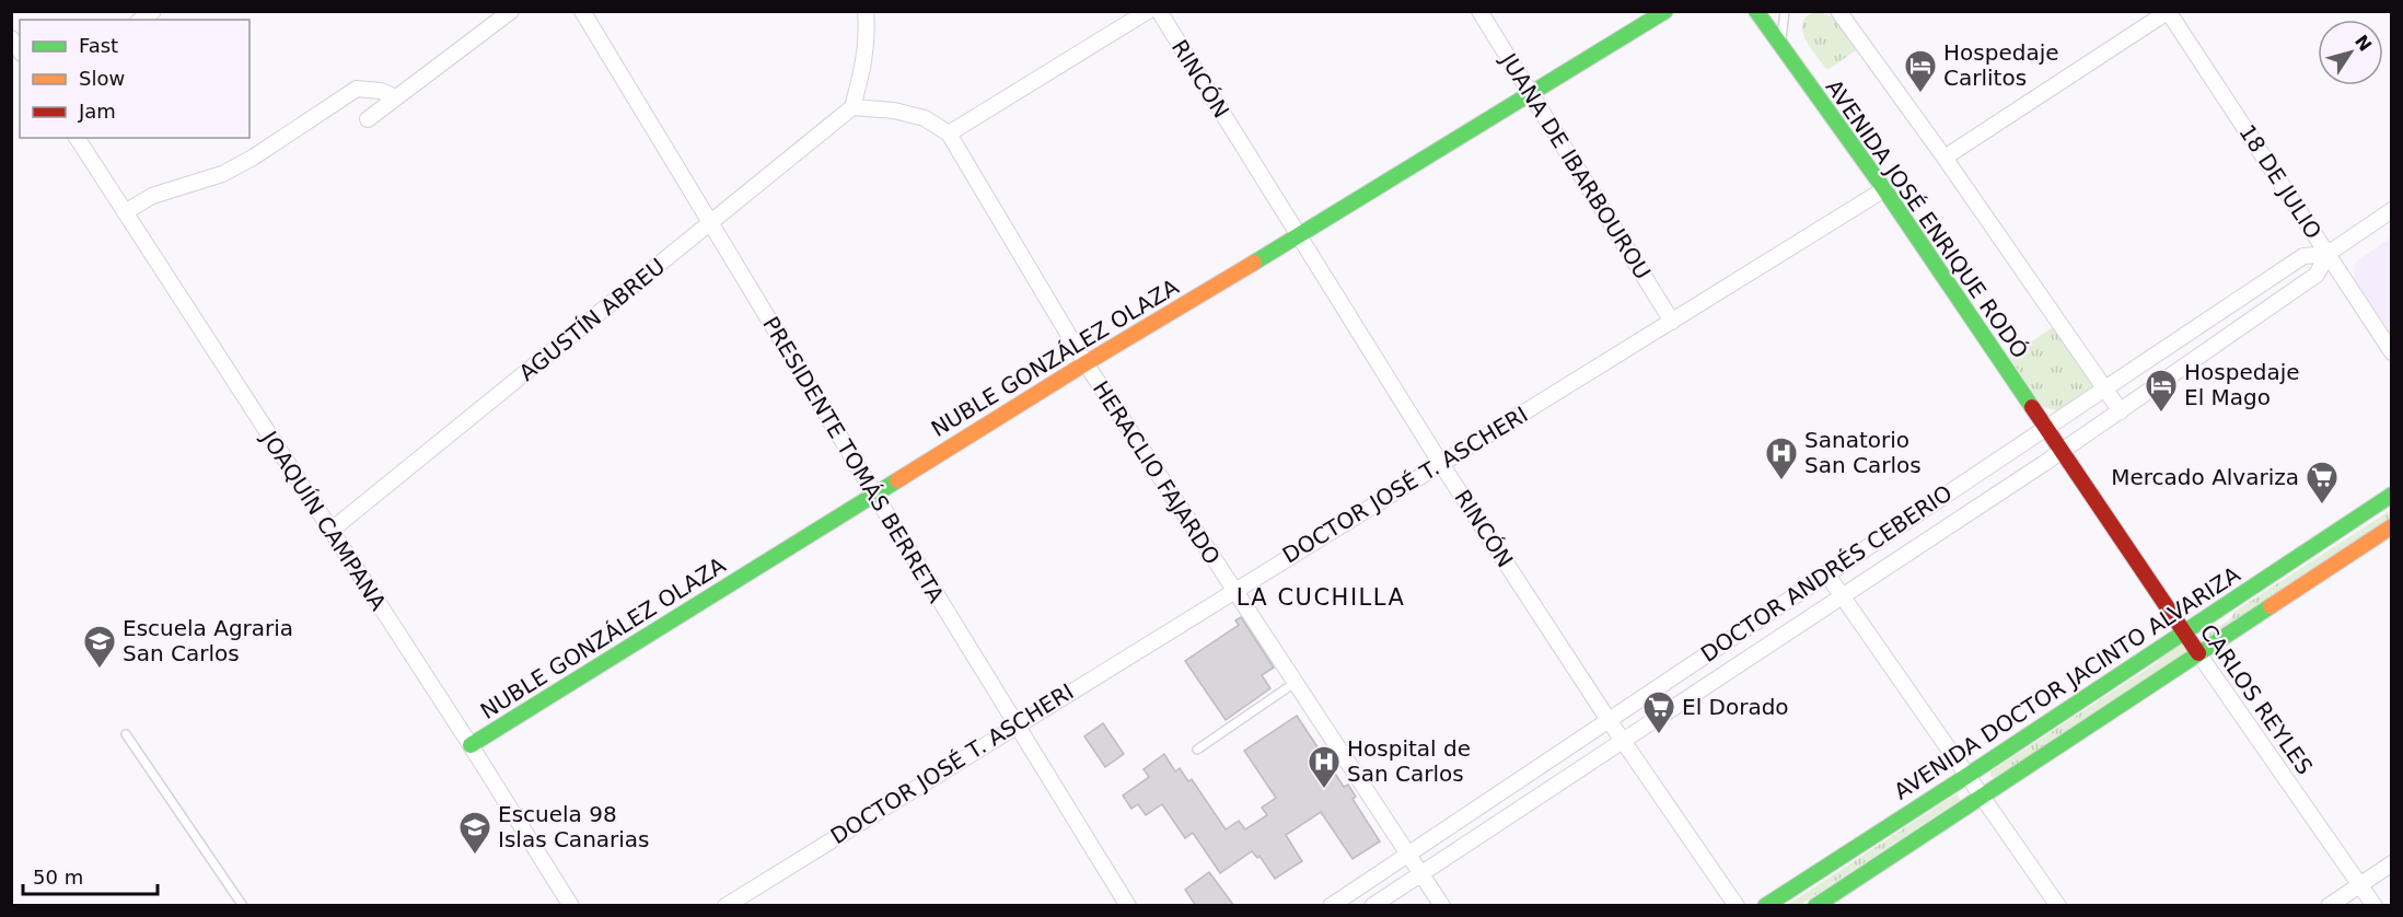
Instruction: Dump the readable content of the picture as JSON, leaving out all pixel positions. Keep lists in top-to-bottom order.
{
  "streets": {
    "street": [
      "RINCÓN",
      "JUANA DE IBARBOUROU",
      "18 DE JULIO",
      "AVENIDA JOSÉ ENRIQUE RODÓ",
      "AGUSTÍN ABREU",
      "NUBLE GONZÁLEZ OLAZA",
      "PRESIDENTE TOMÁS BERRETA",
      "HERACLIO FAJARDO",
      "DOCTOR JOSÉ T. ASCHERI",
      "JOAQUÍN CAMPANA",
      "DOCTOR ANDRÉS CEBERIO",
      "AVENIDA DOCTOR JACINTO ALVARIZA",
      "CARLOS REYLES"
    ]
  },
  "crossings": [
    ["RINCÓN", "NUBLE GONZÁLEZ OLAZA"],
    ["RINCÓN", "DOCTOR JOSÉ T. ASCHERI"],
    ["RINCÓN", "DOCTOR ANDRÉS CEBERIO"],
    ["JUANA DE IBARBOUROU", "NUBLE GONZÁLEZ OLAZA"],
    ["JUANA DE IBARBOUROU", "DOCTOR JOSÉ T. ASCHERI"],
    ["18 DE JULIO", "DOCTOR ANDRÉS CEBERIO"],
    ["AVENIDA JOSÉ ENRIQUE RODÓ", "DOCTOR JOSÉ T. ASCHERI"],
    ["AVENIDA JOSÉ ENRIQUE RODÓ", "DOCTOR ANDRÉS CEBERIO"],
    ["AVENIDA JOSÉ ENRIQUE RODÓ", "CARLOS REYLES"],
    ["AGUSTÍN ABREU", "PRESIDENTE TOMÁS BERRETA"],
    ["AGUSTÍN ABREU", "HERACLIO FAJARDO"],
    ["AGUSTÍN ABREU", "JOAQUÍN CAMPANA"],
    ["NUBLE GONZÁLEZ OLAZA", "PRESIDENTE TOMÁS BERRETA"],
    ["NUBLE GONZÁLEZ OLAZA", "HERACLIO FAJARDO"],
    ["NUBLE GONZÁLEZ OLAZA", "JOAQUÍN CAMPANA"],
    ["PRESIDENTE TOMÁS BERRETA", "DOCTOR JOSÉ T. ASCHERI"],
    ["HERACLIO FAJARDO", "DOCTOR JOSÉ T. ASCHERI"],
    ["HERACLIO FAJARDO", "DOCTOR ANDRÉS CEBERIO"],
    ["DOCTOR ANDRÉS CEBERIO", "CARLOS REYLES"],
    ["AVENIDA DOCTOR JACINTO ALVARIZA", "CARLOS REYLES"]
  ],
  "districts": ["LA CUCHILLA"],
  "places": {
    "hotel": ["Hospedaje Carlitos", "Hospedaje El Mago"],
    "hospital": ["Sanatorio San Carlos", "Hospital de San Carlos"],
    "supermarket": ["Mercado Alvariza", "El Dorado"],
    "school or university": ["Escuela Agraria San Carlos", "Escuela 98 Islas Canarias"]
  },
  "legend": ["Fast", "Slow", "Jam"],
  "scale_bar": "50 m",
  "north": "top right"
}
